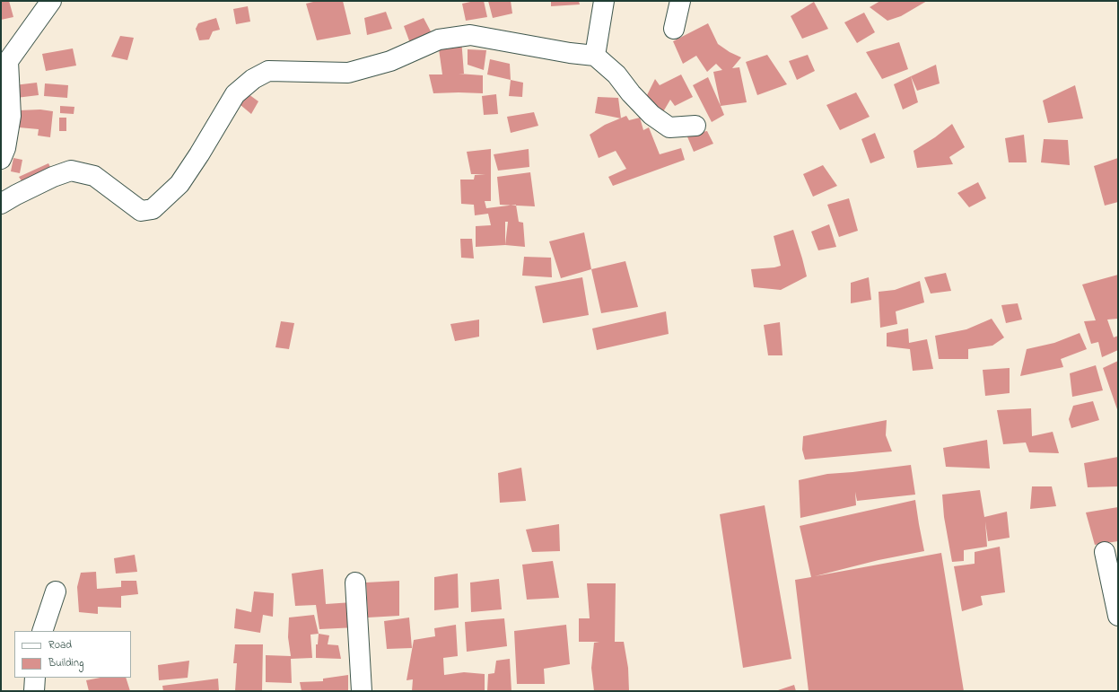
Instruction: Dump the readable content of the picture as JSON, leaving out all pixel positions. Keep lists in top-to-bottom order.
{
  "legend": ["Road", "Building"]
}
